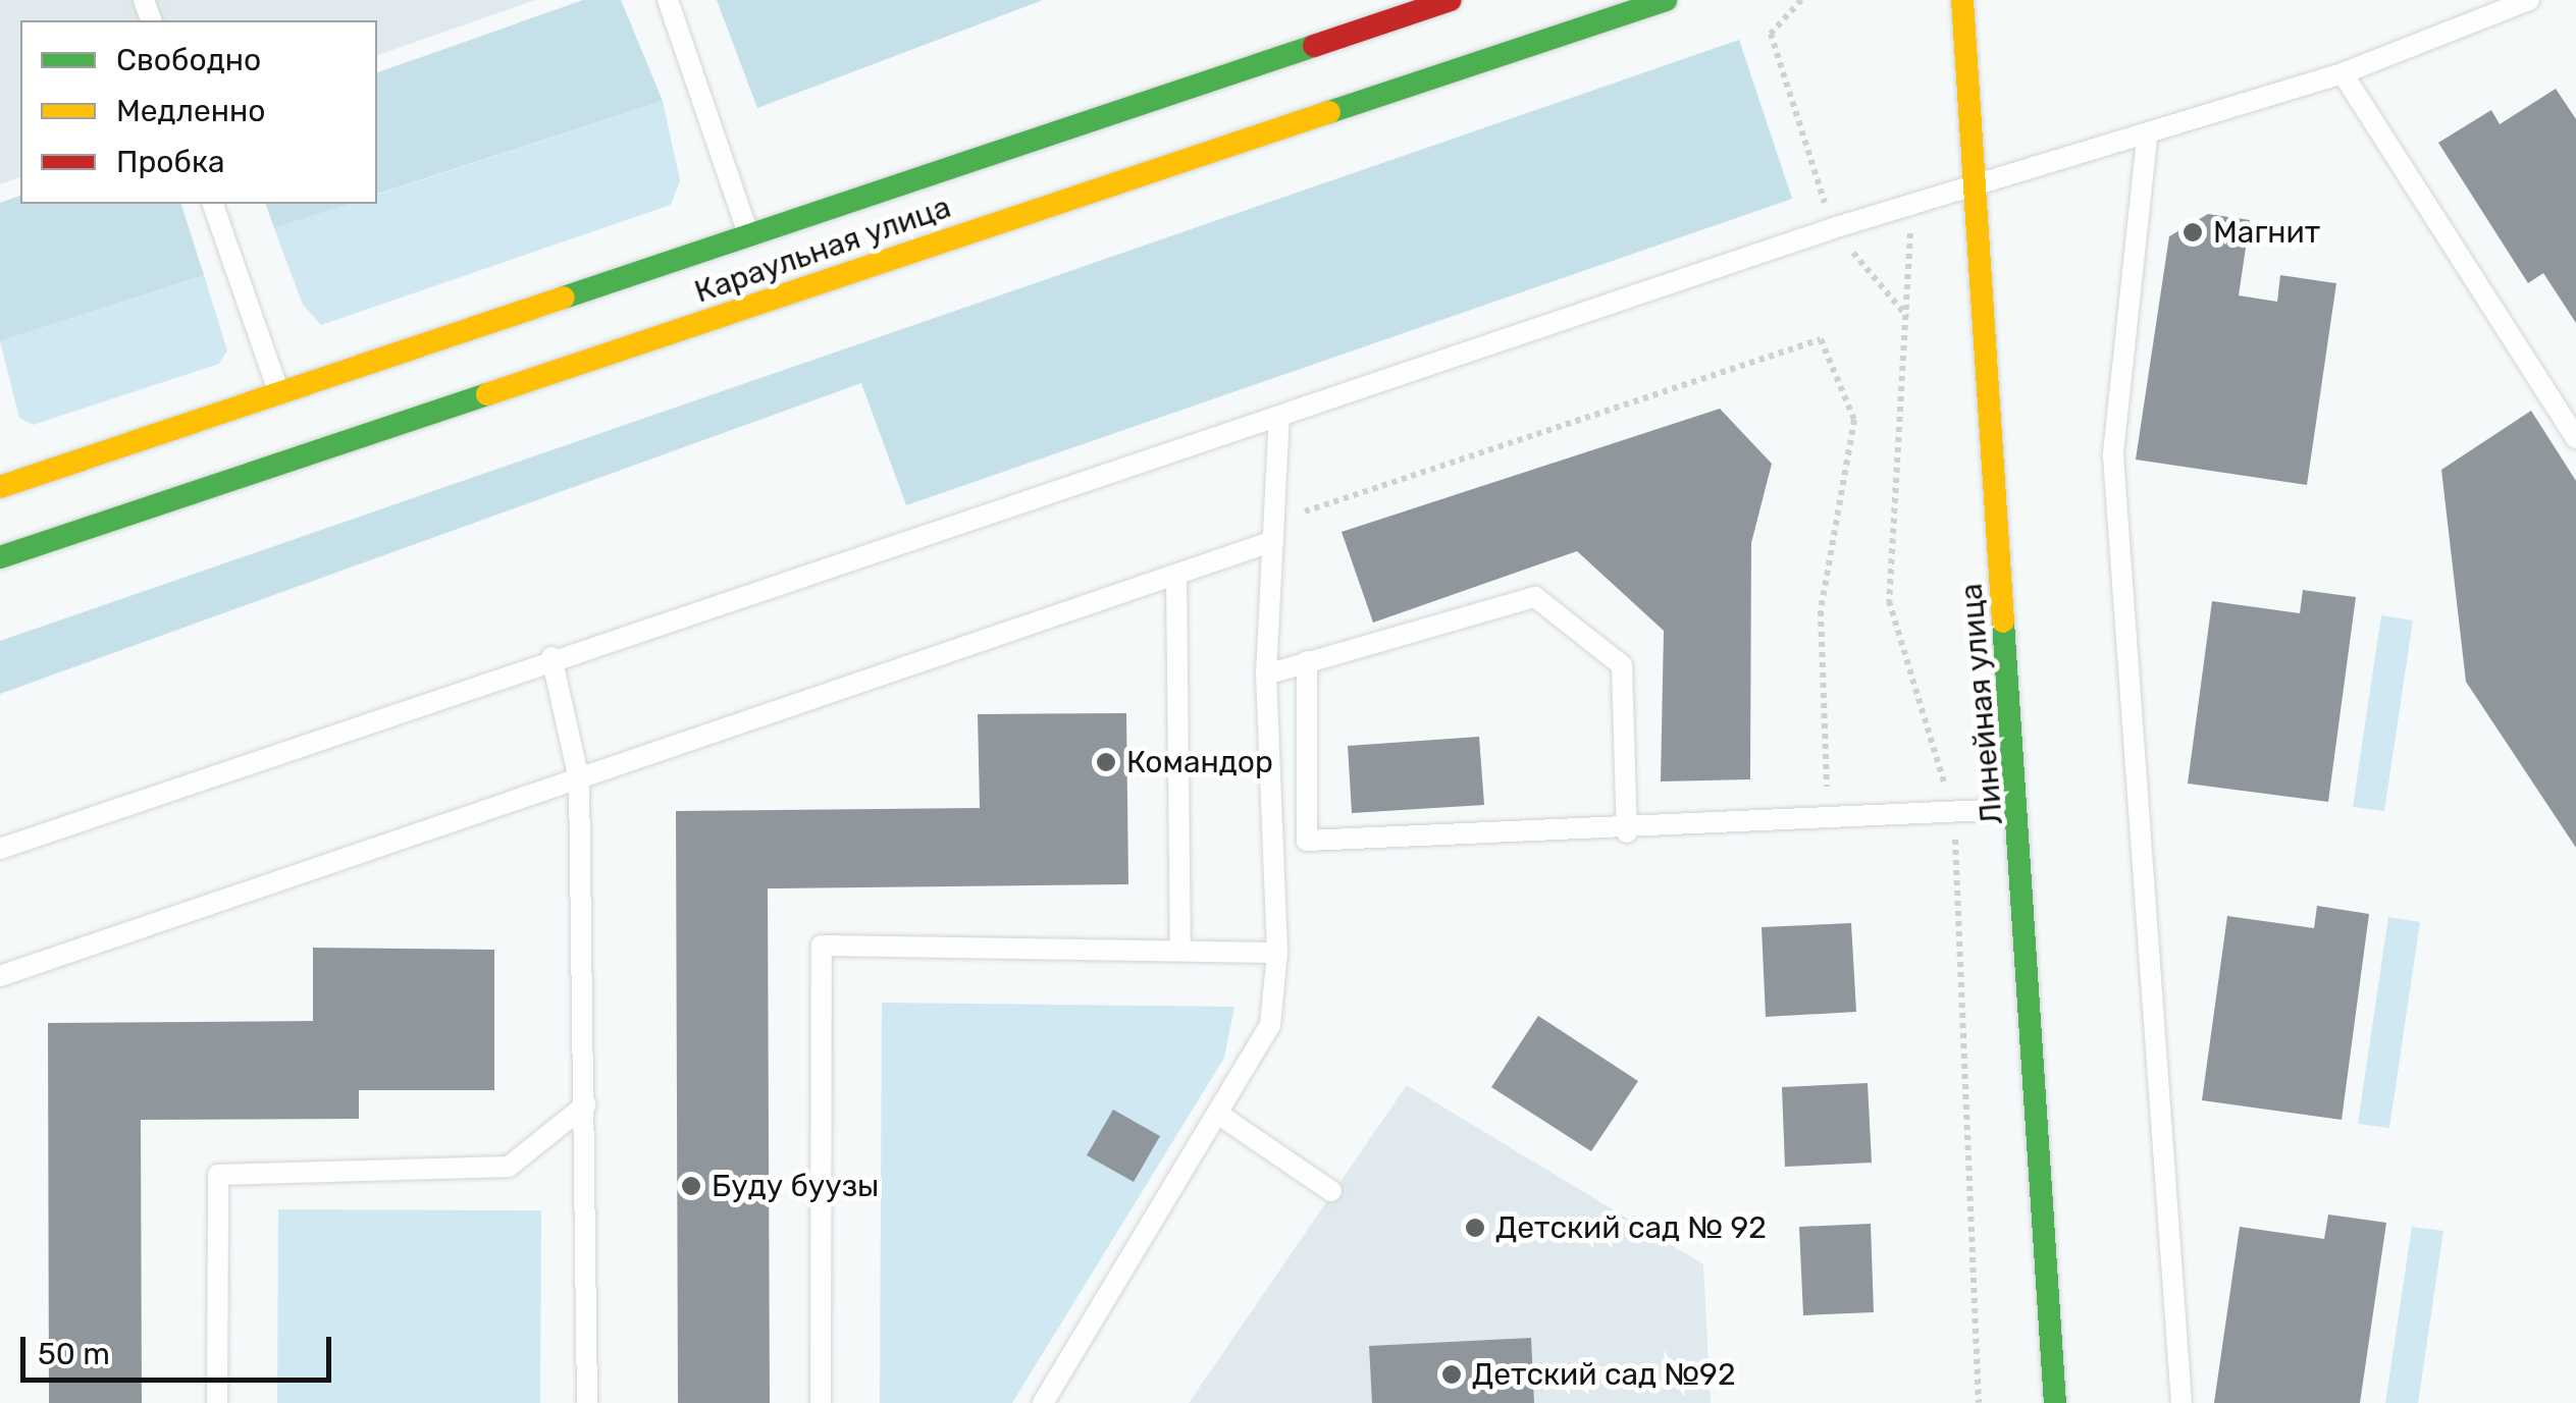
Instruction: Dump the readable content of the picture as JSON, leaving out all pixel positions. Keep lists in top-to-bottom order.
{
  "streets": {
    "main road": ["Караульная улица", "Линейная улица"]
  },
  "places": [
    "Магнит",
    "Командор",
    "Буду буузы",
    "Детский сад № 92",
    "Детский сад №92"
  ],
  "legend": ["Свободно", "Медленно", "Пробка"],
  "scale_bar": "50 m"
}
